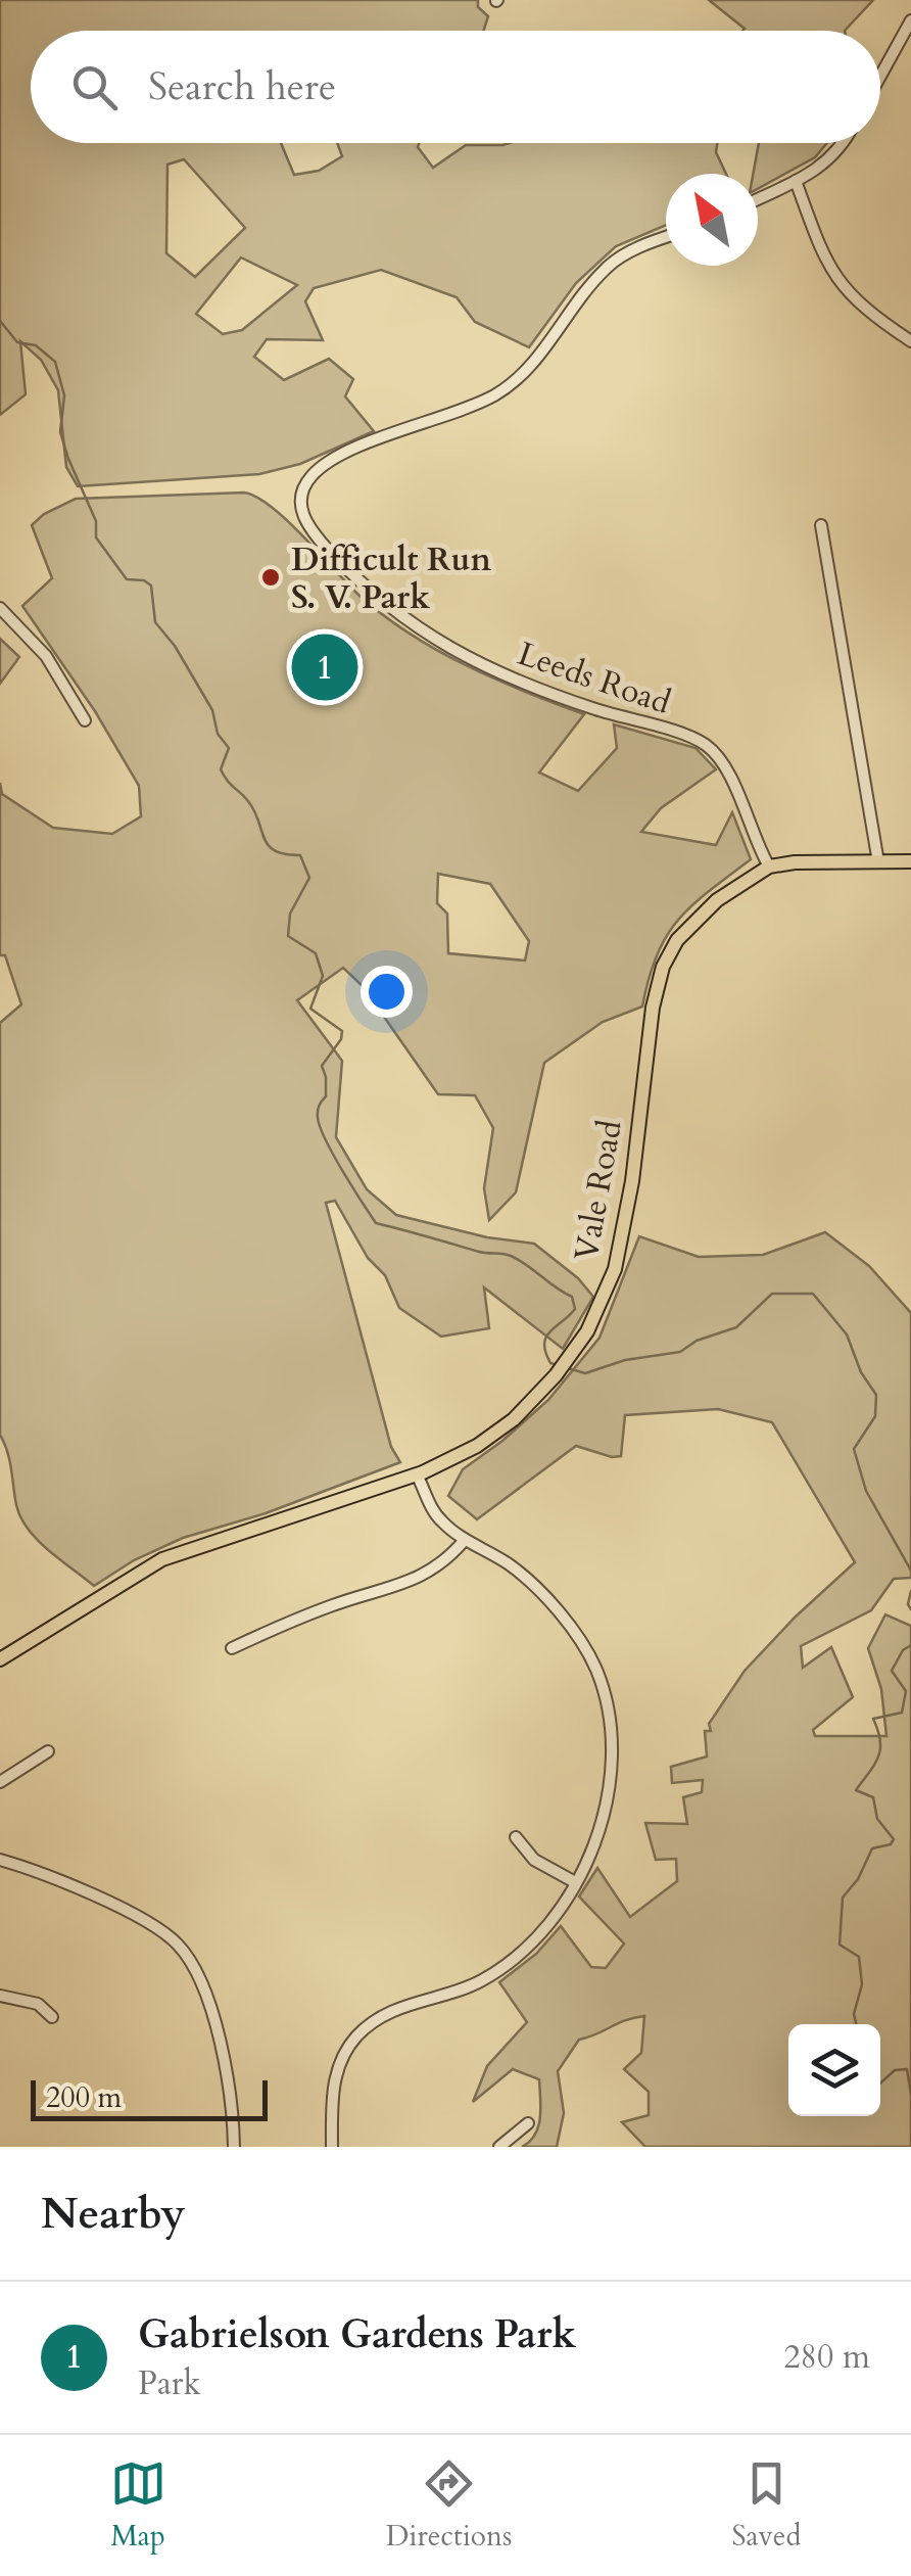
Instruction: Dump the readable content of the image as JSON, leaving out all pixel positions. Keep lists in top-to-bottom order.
{
  "streets": {
    "main road": ["Vale Road"],
    "street": ["Leeds Road"]
  },
  "crossings": [
    ["Leeds Road", "Vale Road"]
  ],
  "places": ["Difficult Run S. V. Park"],
  "scale_bar": "200 m",
  "north": "top left",
  "page": {
    "search": "Search here",
    "pins": "1",
    "scale": "200 m",
    "heading": "Nearby",
    "list": [
      {
        "mark": "1",
        "name": "Gabrielson Gardens Park",
        "note": "Park",
        "value": "280 m"
      }
    ],
    "nav": ["Map", "Directions", "Saved"]
  }
}
